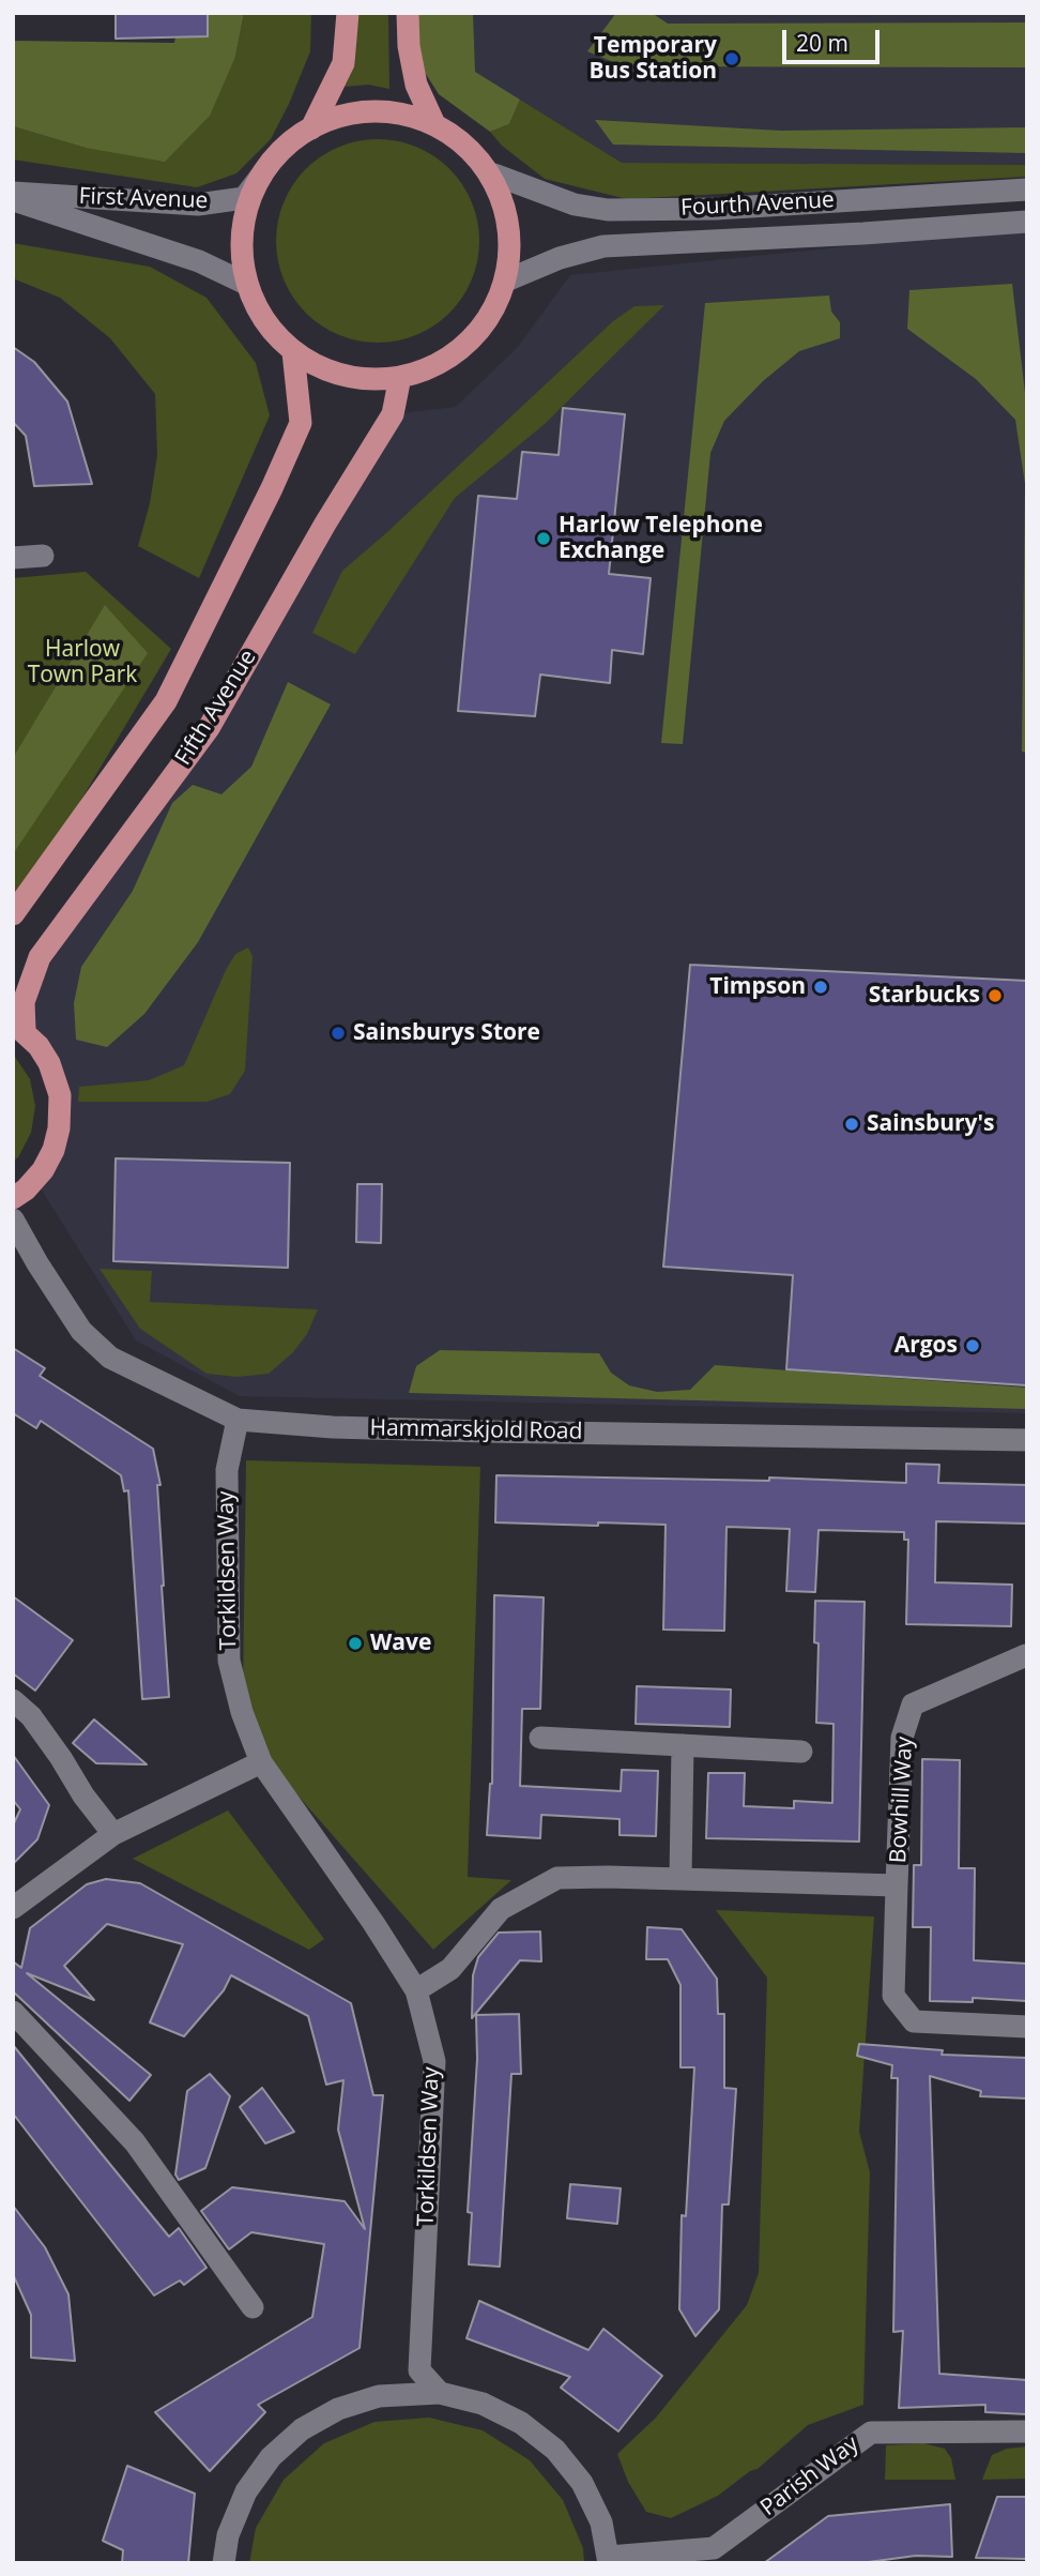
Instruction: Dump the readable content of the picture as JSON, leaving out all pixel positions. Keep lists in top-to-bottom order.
{
  "streets": {
    "main road": ["Fifth Avenue"],
    "street": [
      "First Avenue",
      "Fourth Avenue",
      "Hammarskjold Road",
      "Torkildsen Way",
      "Bowhill Way",
      "Parish Way"
    ]
  },
  "crossings": [
    ["Hammarskjold Road", "Torkildsen Way"],
    ["Torkildsen Way", "Bowhill Way"]
  ],
  "parks": ["Harlow Town Park"],
  "places": [
    "Temporary Bus Station",
    "Harlow Telephone Exchange",
    "Timpson",
    "Starbucks",
    "Sainsburys Store",
    "Sainsbury's",
    "Argos",
    "Wave"
  ],
  "scale_bar": "20 m"
}
